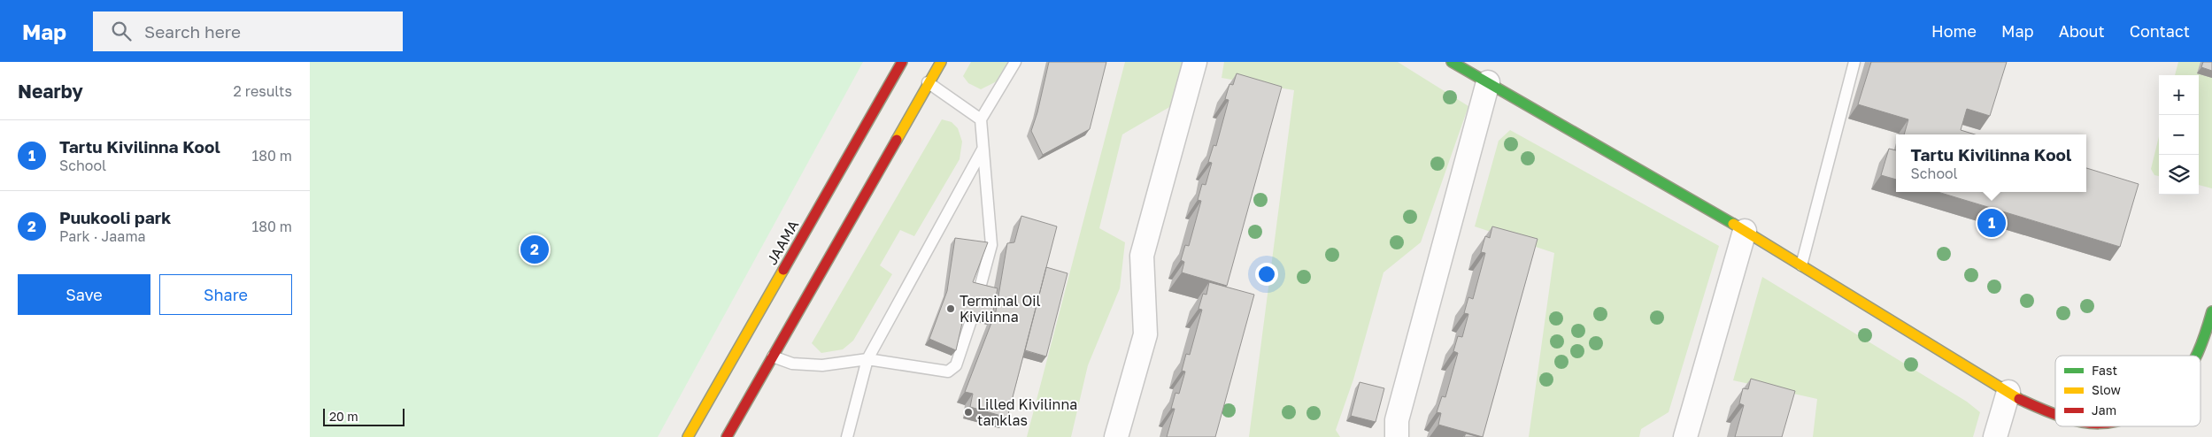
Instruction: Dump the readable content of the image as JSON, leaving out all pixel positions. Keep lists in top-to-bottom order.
{
  "streets": {
    "street": ["JAAMA"]
  },
  "places": ["Terminal Oil Kivilinna", "Lilled Kivilinna tanklas"],
  "legend": ["Fast", "Slow", "Jam"],
  "scale_bar": "20 m",
  "page": {
    "header": "Map",
    "search": "Search here",
    "nav": [
      "Home",
      "Map",
      "About",
      "Contact"
    ],
    "heading": ["Nearby", "2 results"],
    "map_buttons": ["+", "−"],
    "list": [
      {
        "mark": "1",
        "name": "Tartu Kivilinna Kool",
        "note": "School",
        "value": "180 m"
      },
      {
        "mark": "2",
        "name": "Puukooli park",
        "note": "Park · Jaama",
        "value": "180 m"
      }
    ],
    "popup": ["Tartu Kivilinna Kool", "School"],
    "pins": ["1", "2"],
    "buttons": ["Save", "Share"],
    "scale": "20 m"
  }
}
